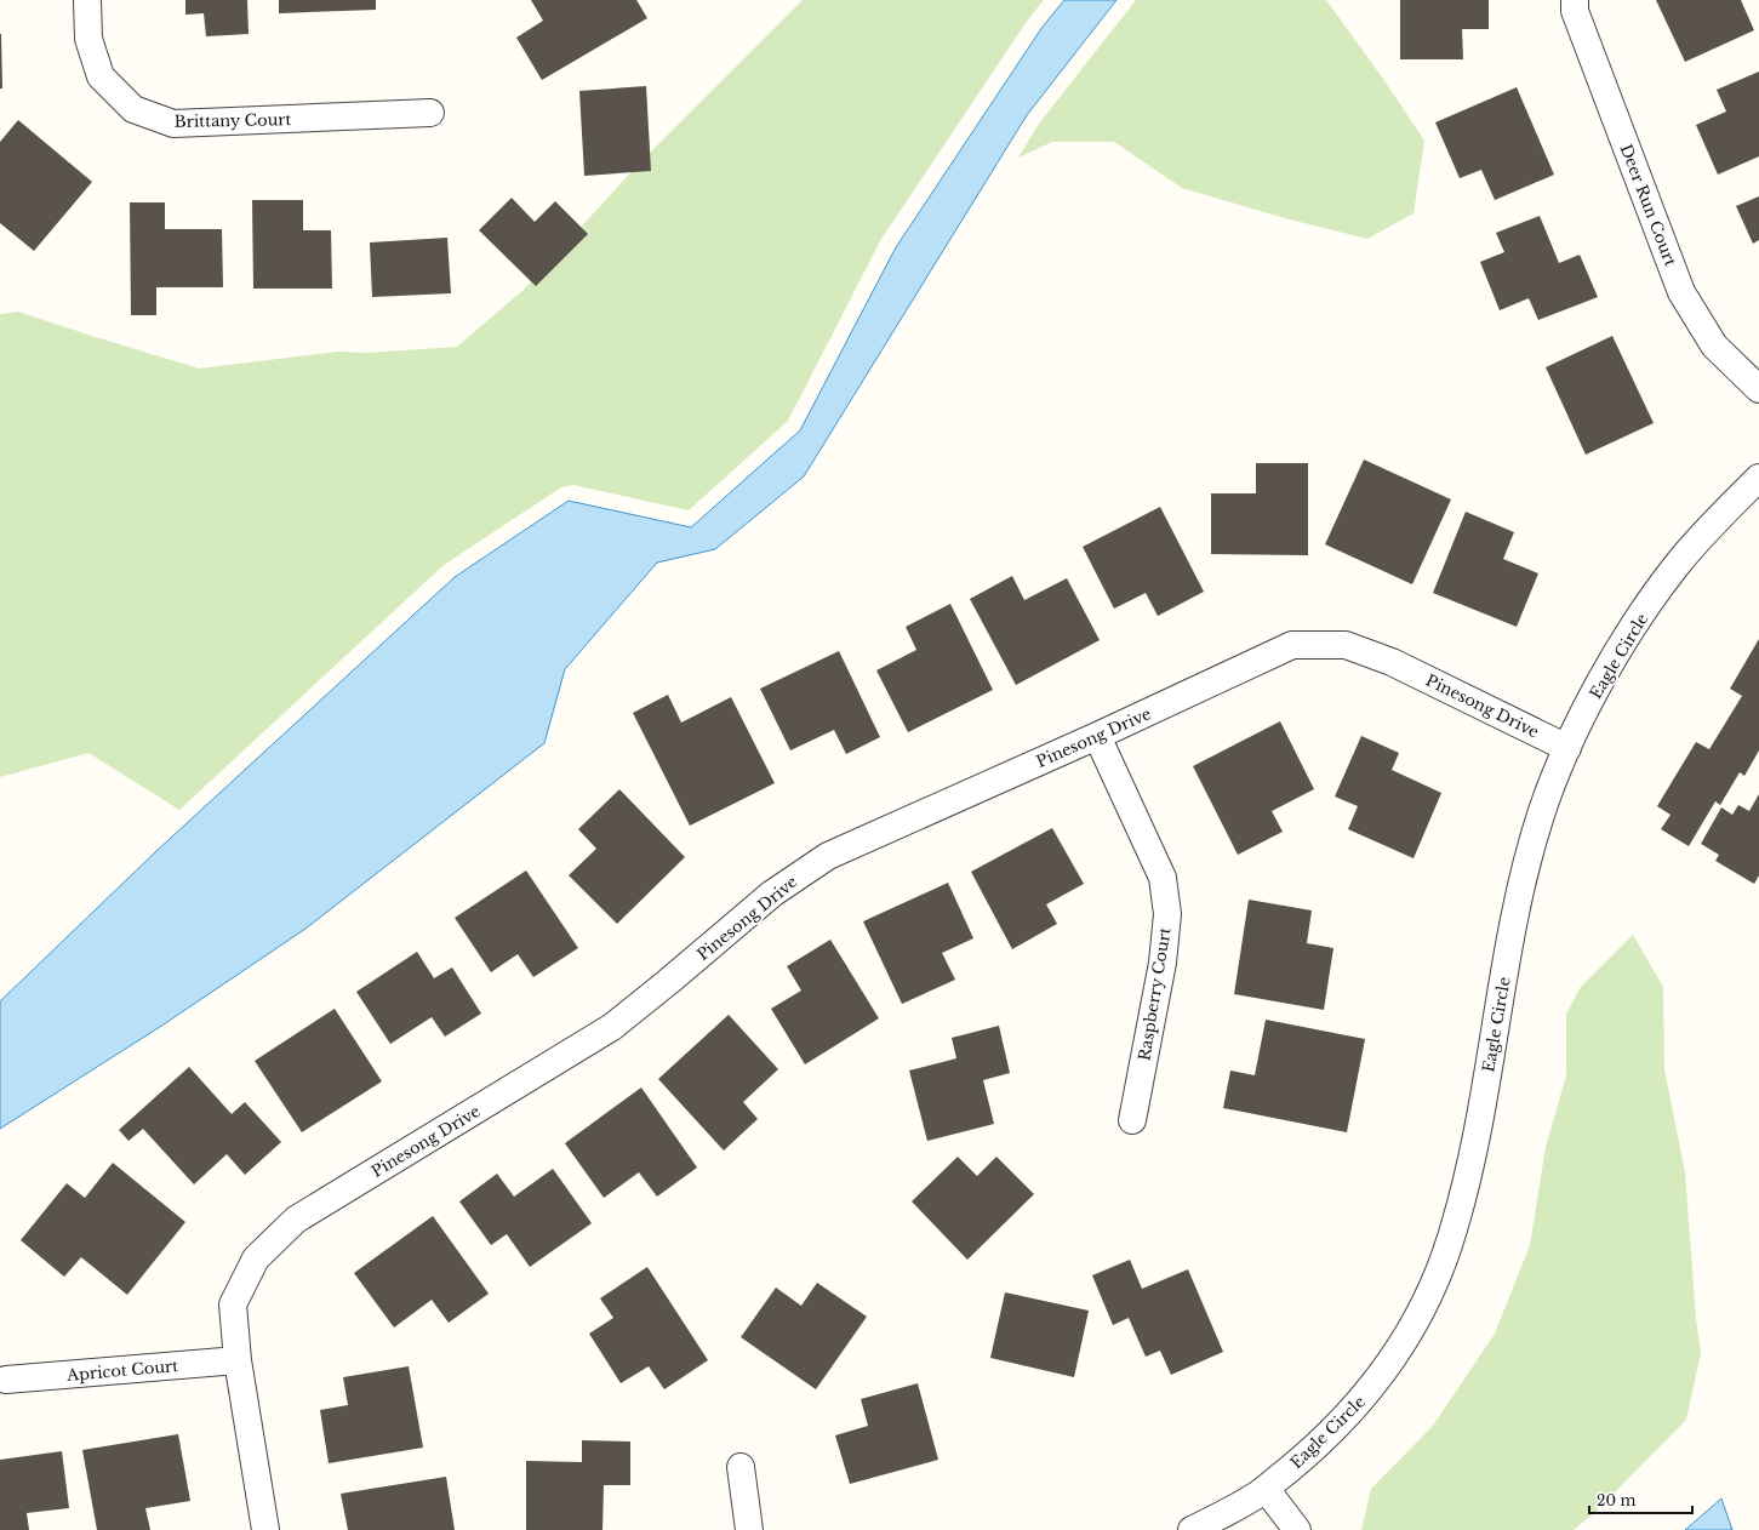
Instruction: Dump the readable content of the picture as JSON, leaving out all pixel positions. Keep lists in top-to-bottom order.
{
  "streets": {
    "street": [
      "Brittany Court",
      "Deer Run Court",
      "Eagle Circle",
      "Pinesong Drive",
      "Raspberry Court",
      "Apricot Court"
    ]
  },
  "crossings": [
    ["Eagle Circle", "Pinesong Drive"],
    ["Pinesong Drive", "Raspberry Court"],
    ["Pinesong Drive", "Apricot Court"]
  ],
  "scale_bar": "20 m"
}
